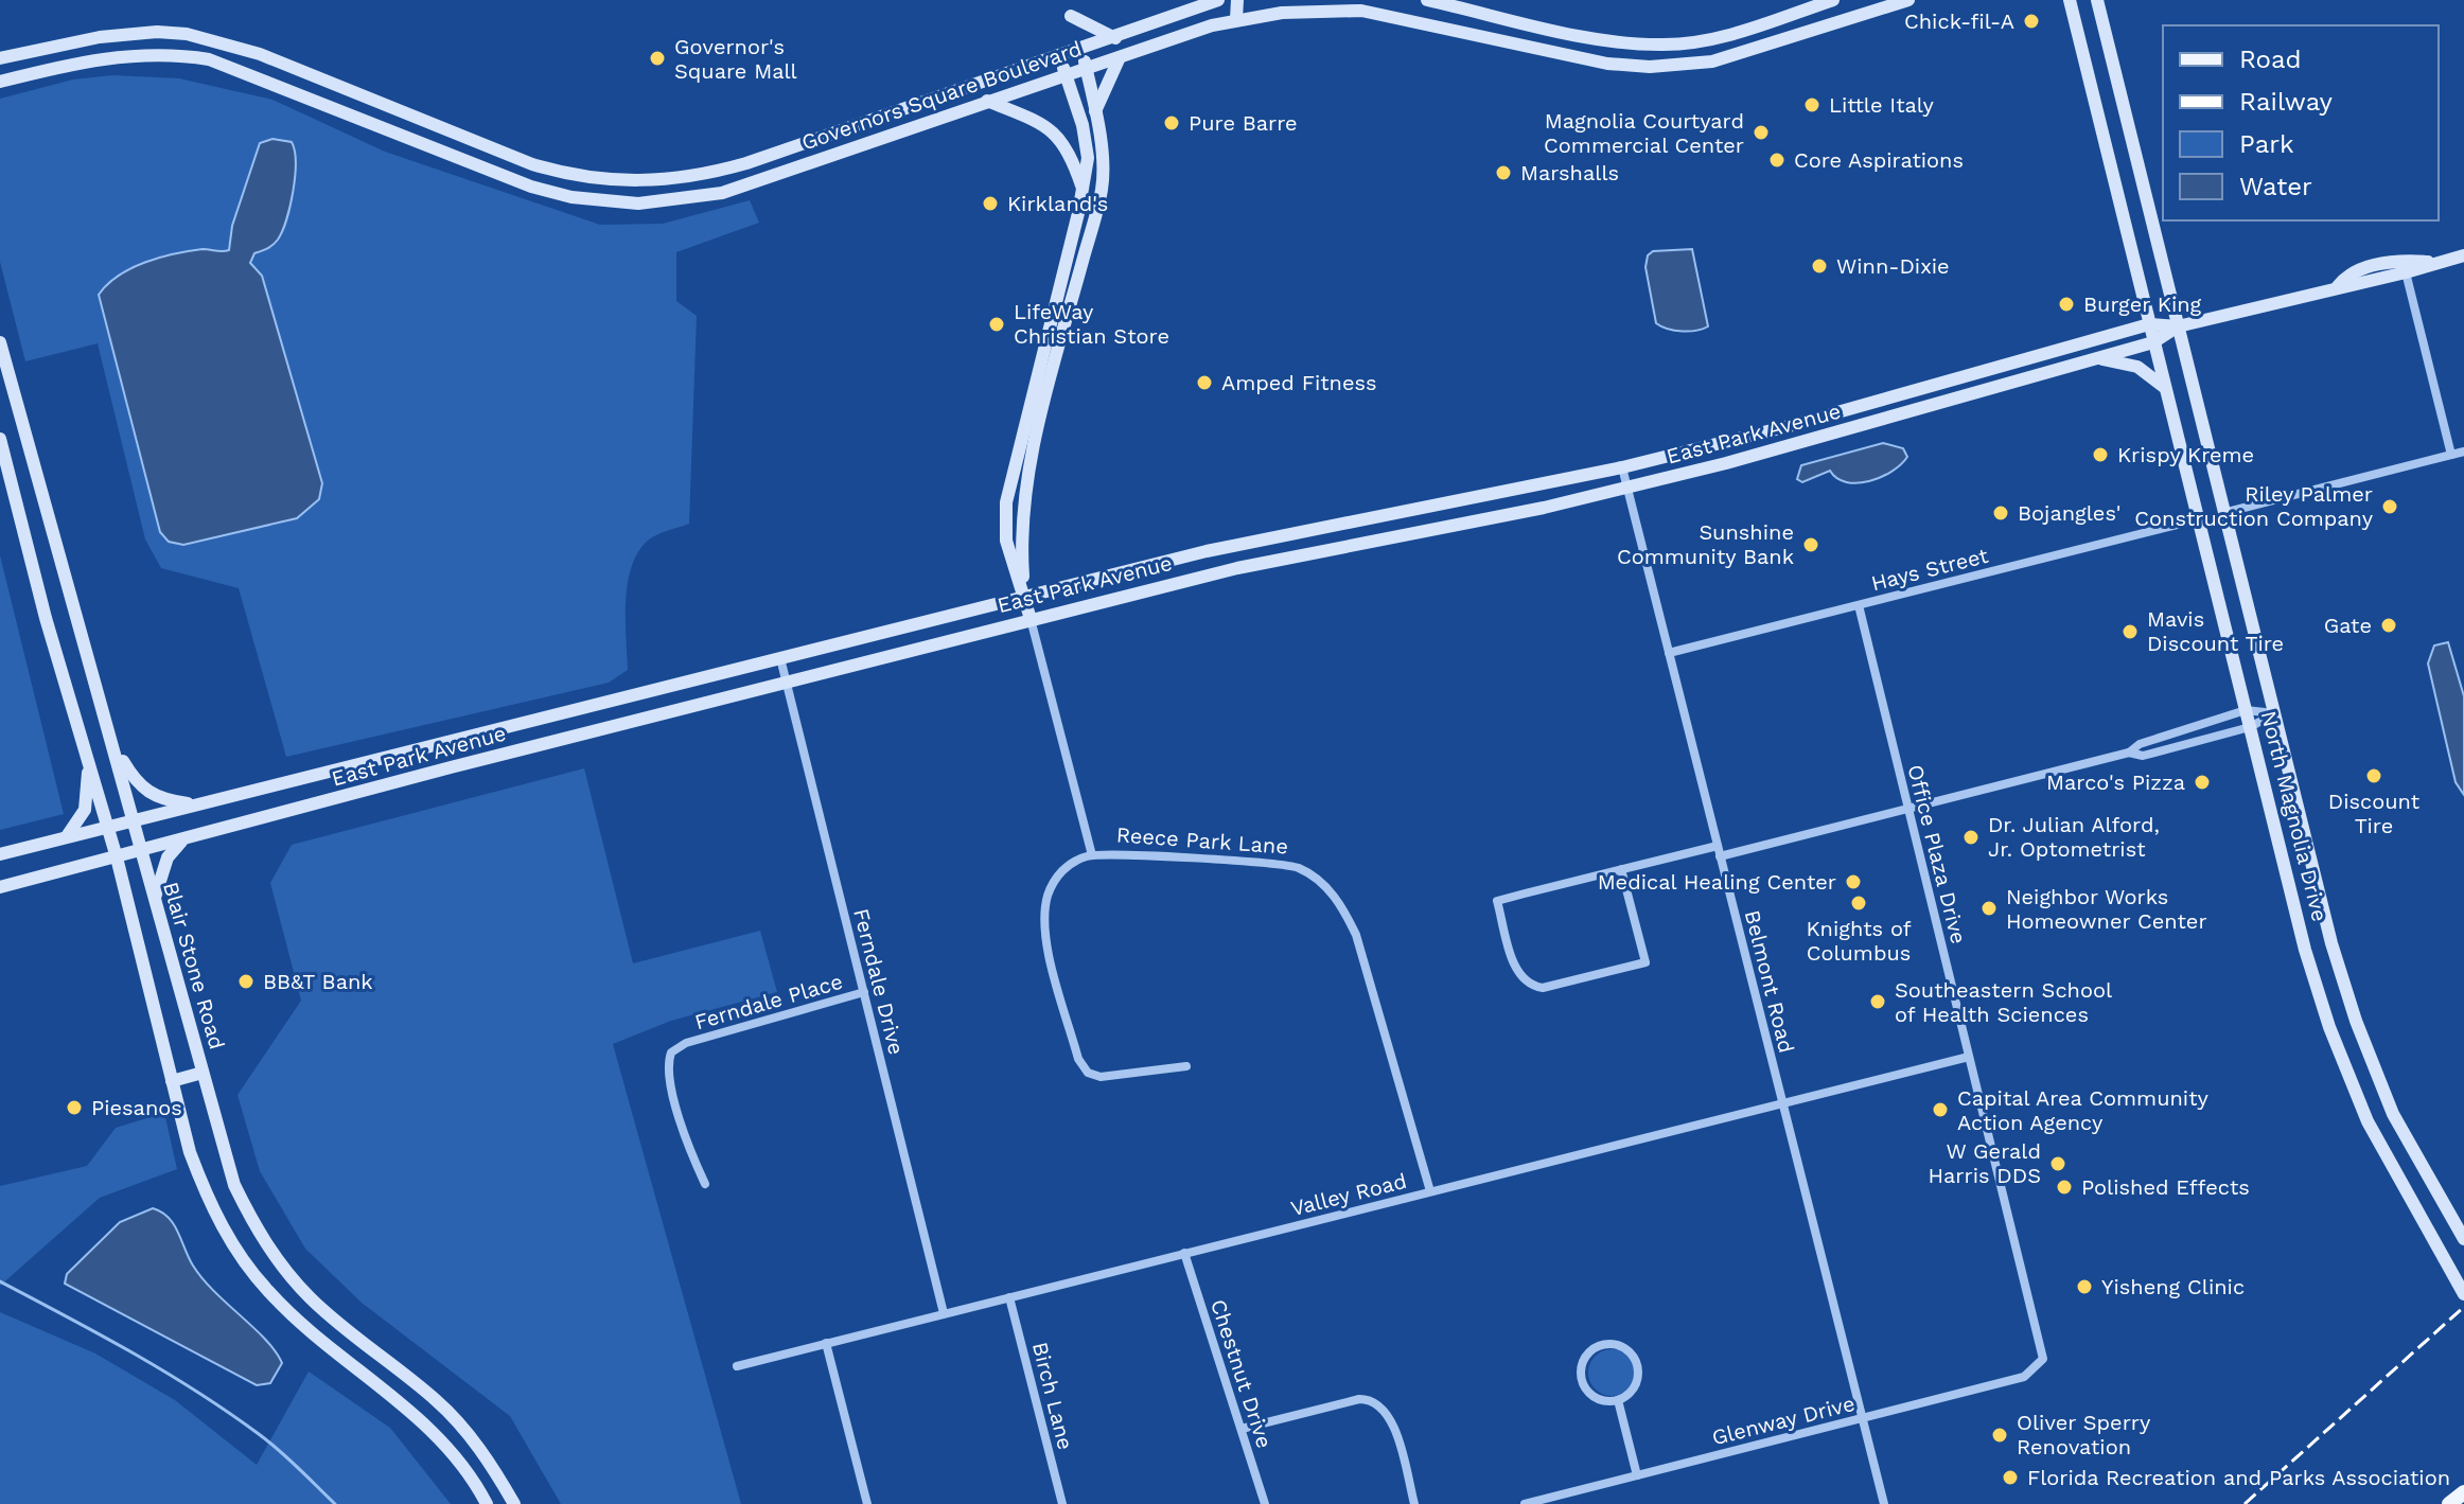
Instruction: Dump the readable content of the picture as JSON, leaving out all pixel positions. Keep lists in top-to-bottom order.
{
  "streets": {
    "main road": [
      "Governors Square Boulevard",
      "East Park Avenue",
      "North Magnolia Drive",
      "Blair Stone Road"
    ],
    "street": [
      "Hays Street",
      "Reece Park Lane",
      "Office Plaza Drive",
      "Ferndale Drive",
      "Belmont Road",
      "Ferndale Place",
      "Valley Road",
      "Chestnut Drive",
      "Birch Lane",
      "Glenway Drive"
    ]
  },
  "crossings": [
    ["East Park Avenue", "North Magnolia Drive"],
    ["East Park Avenue", "Reece Park Lane"],
    ["East Park Avenue", "Blair Stone Road"],
    ["East Park Avenue", "Ferndale Drive"],
    ["East Park Avenue", "Belmont Road"],
    ["Hays Street", "North Magnolia Drive"],
    ["Hays Street", "Office Plaza Drive"],
    ["Hays Street", "Belmont Road"],
    ["Reece Park Lane", "Valley Road"],
    ["Office Plaza Drive", "Valley Road"],
    ["Office Plaza Drive", "Glenway Drive"],
    ["Ferndale Drive", "Ferndale Place"],
    ["Ferndale Drive", "Valley Road"],
    ["Belmont Road", "Valley Road"],
    ["Belmont Road", "Glenway Drive"],
    ["Valley Road", "Chestnut Drive"],
    ["Valley Road", "Birch Lane"]
  ],
  "places": [
    "Chick-fil-A",
    "Governor's Square Mall",
    "Little Italy",
    "Pure Barre",
    "Magnolia Courtyard Commercial Center",
    "Core Aspirations",
    "Marshalls",
    "Kirkland's",
    "Winn-Dixie",
    "Burger King",
    "LifeWay Christian Store",
    "Amped Fitness",
    "Krispy Kreme",
    "Riley Palmer Construction Company",
    "Bojangles'",
    "Sunshine Community Bank",
    "Gate",
    "Mavis Discount Tire",
    "Discount Tire",
    "Marco's Pizza",
    "Dr. Julian Alford, Jr. Optometrist",
    "Medical Healing Center",
    "Knights of Columbus",
    "Neighbor Works Homeowner Center",
    "BB&T Bank",
    "Southeastern School of Health Sciences",
    "Piesanos",
    "Capital Area Community Action Agency",
    "W Gerald Harris DDS",
    "Polished Effects",
    "Yisheng Clinic",
    "Oliver Sperry Renovation",
    "Florida Recreation and Parks Association"
  ],
  "legend": [
    "Road",
    "Railway",
    "Park",
    "Water"
  ]
}
